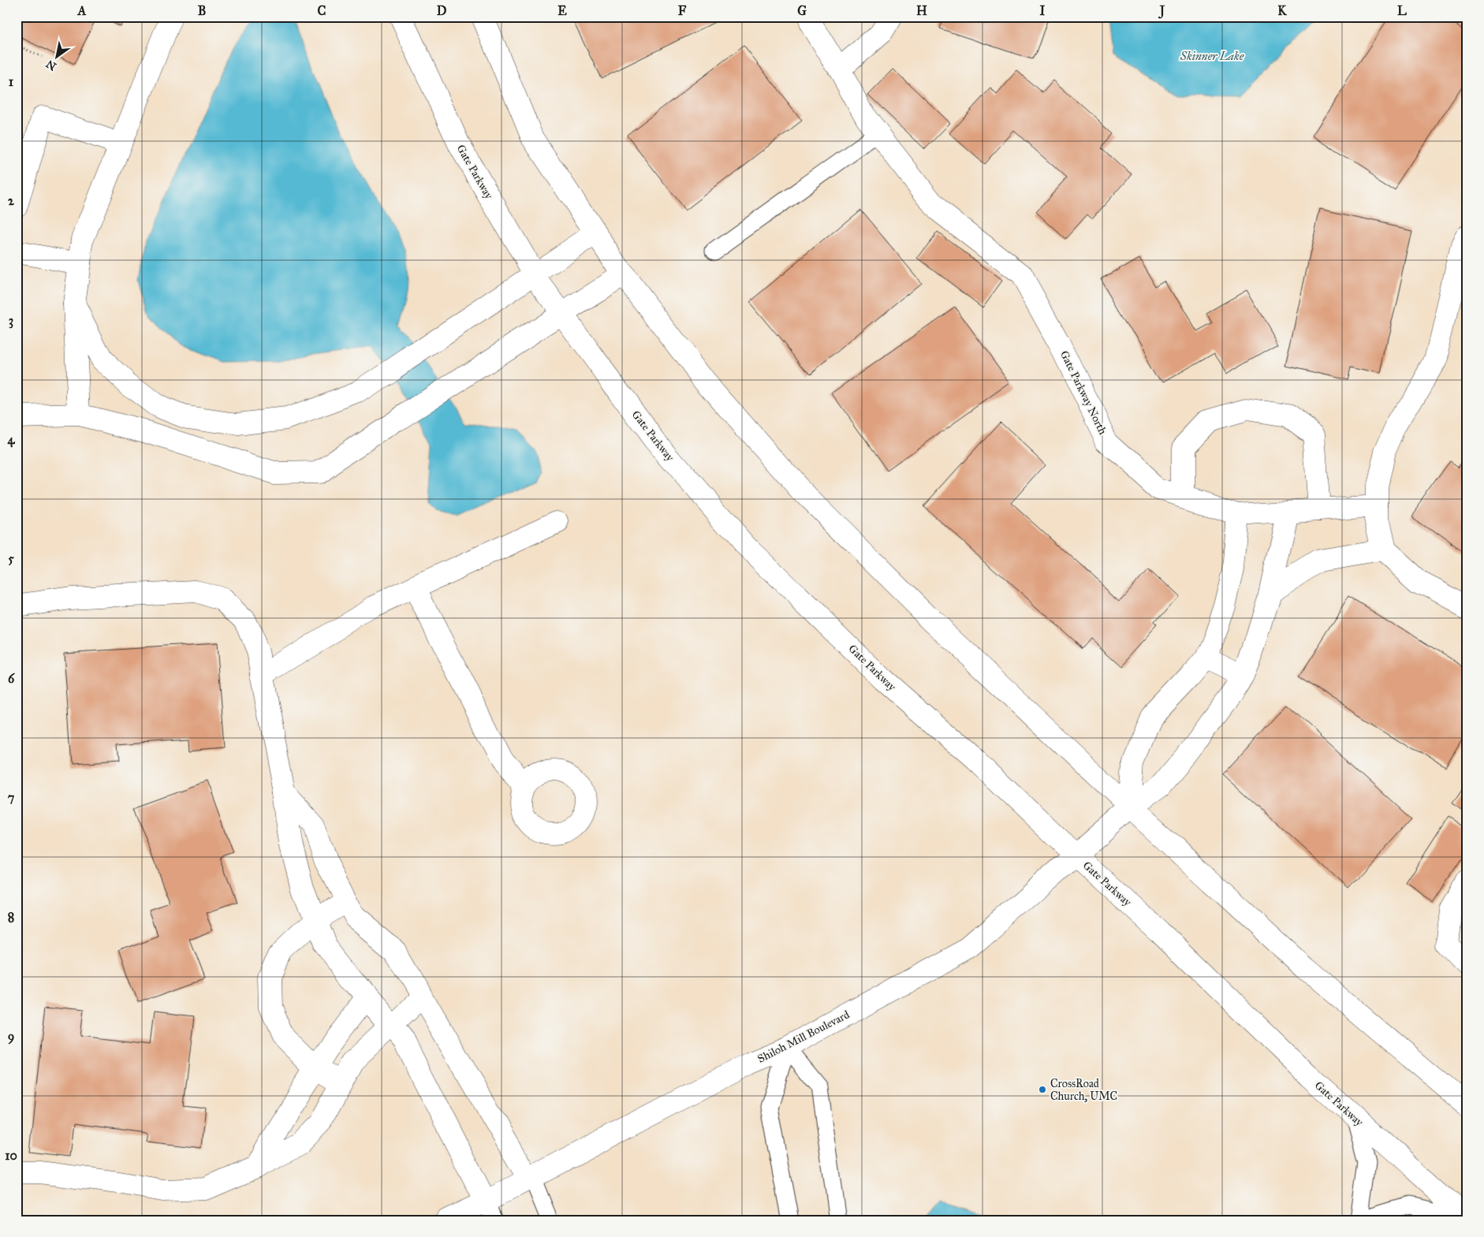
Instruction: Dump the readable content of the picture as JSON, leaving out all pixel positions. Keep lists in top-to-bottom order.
{
  "streets": {
    "street": ["Gate Parkway", "Gate Parkway North", "Shiloh Mill Boulevard"]
  },
  "crossings": [
    ["Gate Parkway", "Shiloh Mill Boulevard"],
    ["Gate Parkway North", "Shiloh Mill Boulevard"]
  ],
  "water": ["Skinner Lake"],
  "places": ["CrossRoad Church, UMC"],
  "north": "bottom left",
  "grid": {
    "columns": [
      "A",
      "B",
      "C",
      "D",
      "E",
      "F",
      "G",
      "H",
      "I",
      "J",
      "K",
      "L"
    ],
    "rows": [
      "1",
      "2",
      "3",
      "4",
      "5",
      "6",
      "7",
      "8",
      "9",
      "10"
    ]
  }
}
